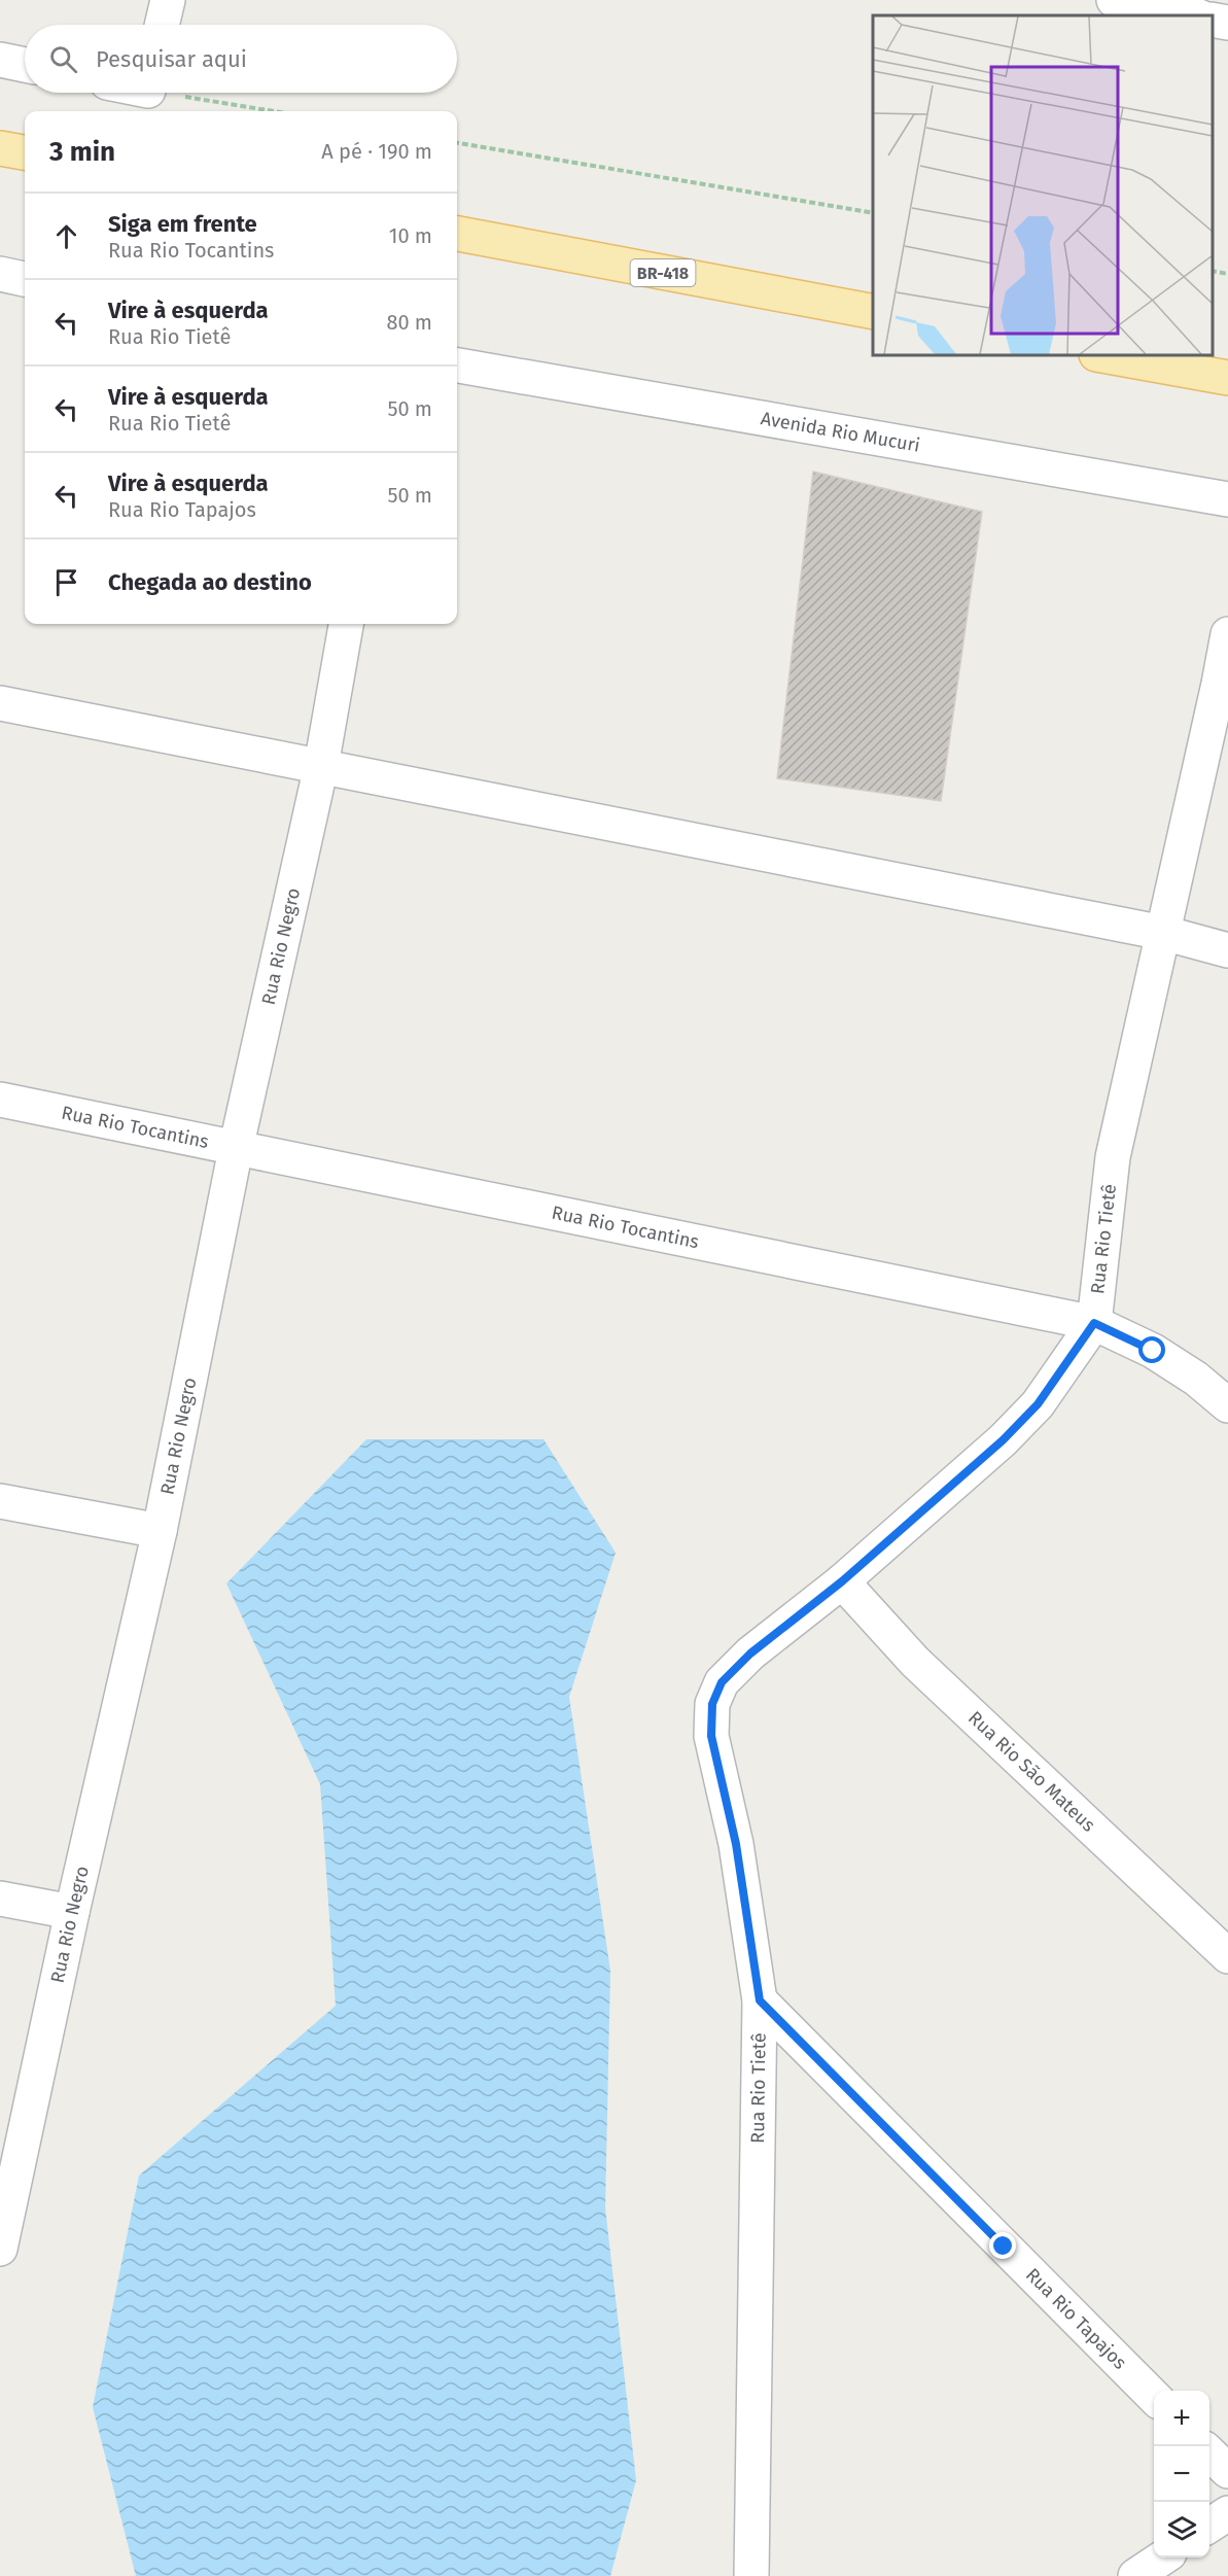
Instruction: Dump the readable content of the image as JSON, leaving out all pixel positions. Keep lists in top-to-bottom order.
{
  "streets": {
    "main road": ["BR-418"],
    "street": [
      "Avenida Rio Mucuri",
      "Rua Rio Negro",
      "Rua Rio Tocantins",
      "Rua Rio Tietê",
      "Rua Rio São Mateus",
      "Rua Rio Tapajos"
    ]
  },
  "crossings": [
    ["Rua Rio Negro", "Rua Rio Tocantins"],
    ["Rua Rio Tocantins", "Rua Rio Tietê"],
    ["Rua Rio Tietê", "Rua Rio São Mateus"],
    ["Rua Rio Tietê", "Rua Rio Tapajos"]
  ],
  "page": {
    "search": "Pesquisar aqui",
    "heading": ["3 min", "A pé · 190 m"],
    "list": [
      ["Siga em frente", "Rua Rio Tocantins", "10 m"],
      ["Vire à esquerda", "Rua Rio Tietê", "80 m"],
      ["Vire à esquerda", "Rua Rio Tietê", "50 m"],
      ["Vire à esquerda", "Rua Rio Tapajos", "50 m"],
      "Chegada ao destino"
    ],
    "map_buttons": ["+", "−"]
  }
}
